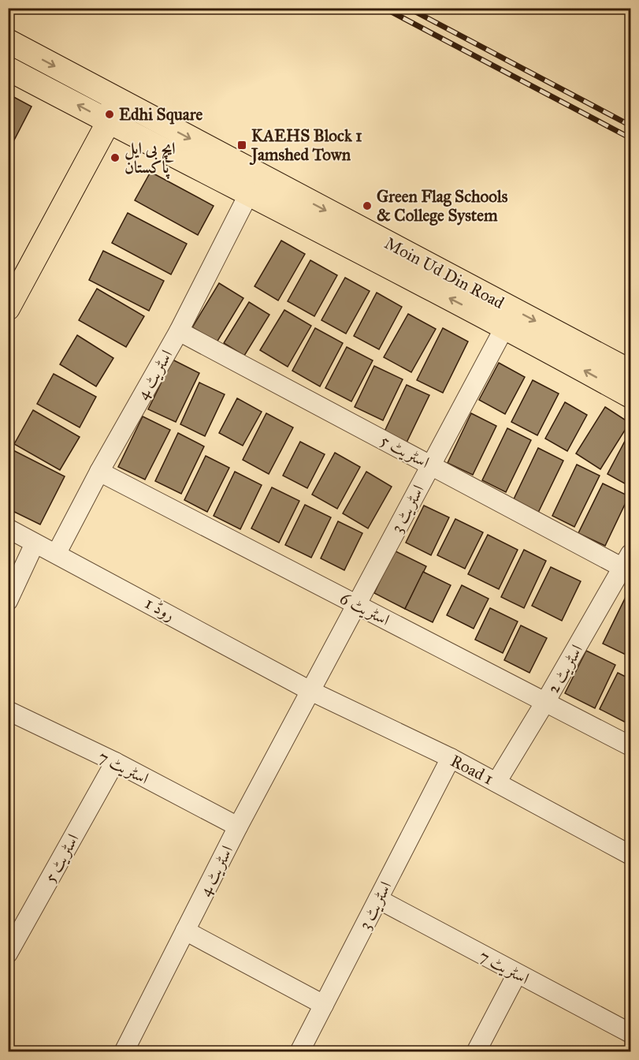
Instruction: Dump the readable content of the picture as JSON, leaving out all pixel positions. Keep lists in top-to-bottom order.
{
  "streets": {
    "main road": ["Moin Ud Din Road"],
    "street": [
      "اسٹریٹ 4",
      "اسٹریٹ 5",
      "اسٹریٹ 3",
      "روڈ 1",
      "اسٹریٹ 6",
      "اسٹریٹ 2",
      "اسٹریٹ 7",
      "Road 1"
    ]
  },
  "crossings": [
    ["Moin Ud Din Road", "اسٹریٹ 4"],
    ["Moin Ud Din Road", "اسٹریٹ 3"],
    ["اسٹریٹ 4", "اسٹریٹ 5"],
    ["اسٹریٹ 4", "اسٹریٹ 3"],
    ["اسٹریٹ 4", "روڈ 1"],
    ["اسٹریٹ 4", "اسٹریٹ 6"],
    ["اسٹریٹ 4", "اسٹریٹ 7"],
    ["اسٹریٹ 4", "Road 1"],
    ["اسٹریٹ 5", "اسٹریٹ 3"],
    ["اسٹریٹ 5", "اسٹریٹ 2"],
    ["اسٹریٹ 5", "اسٹریٹ 7"],
    ["اسٹریٹ 3", "روڈ 1"],
    ["اسٹریٹ 3", "اسٹریٹ 6"],
    ["اسٹریٹ 3", "اسٹریٹ 7"],
    ["اسٹریٹ 3", "Road 1"],
    ["روڈ 1", "Road 1"],
    ["اسٹریٹ 6", "اسٹریٹ 2"],
    ["اسٹریٹ 2", "Road 1"]
  ],
  "places": {
    "other": ["Edhi Square", "ایچ بی ایل پاکستان", "Green Flag Schools & College System"],
    "transit": ["KAEHS Block 1 Jamshed Town"]
  }
}
